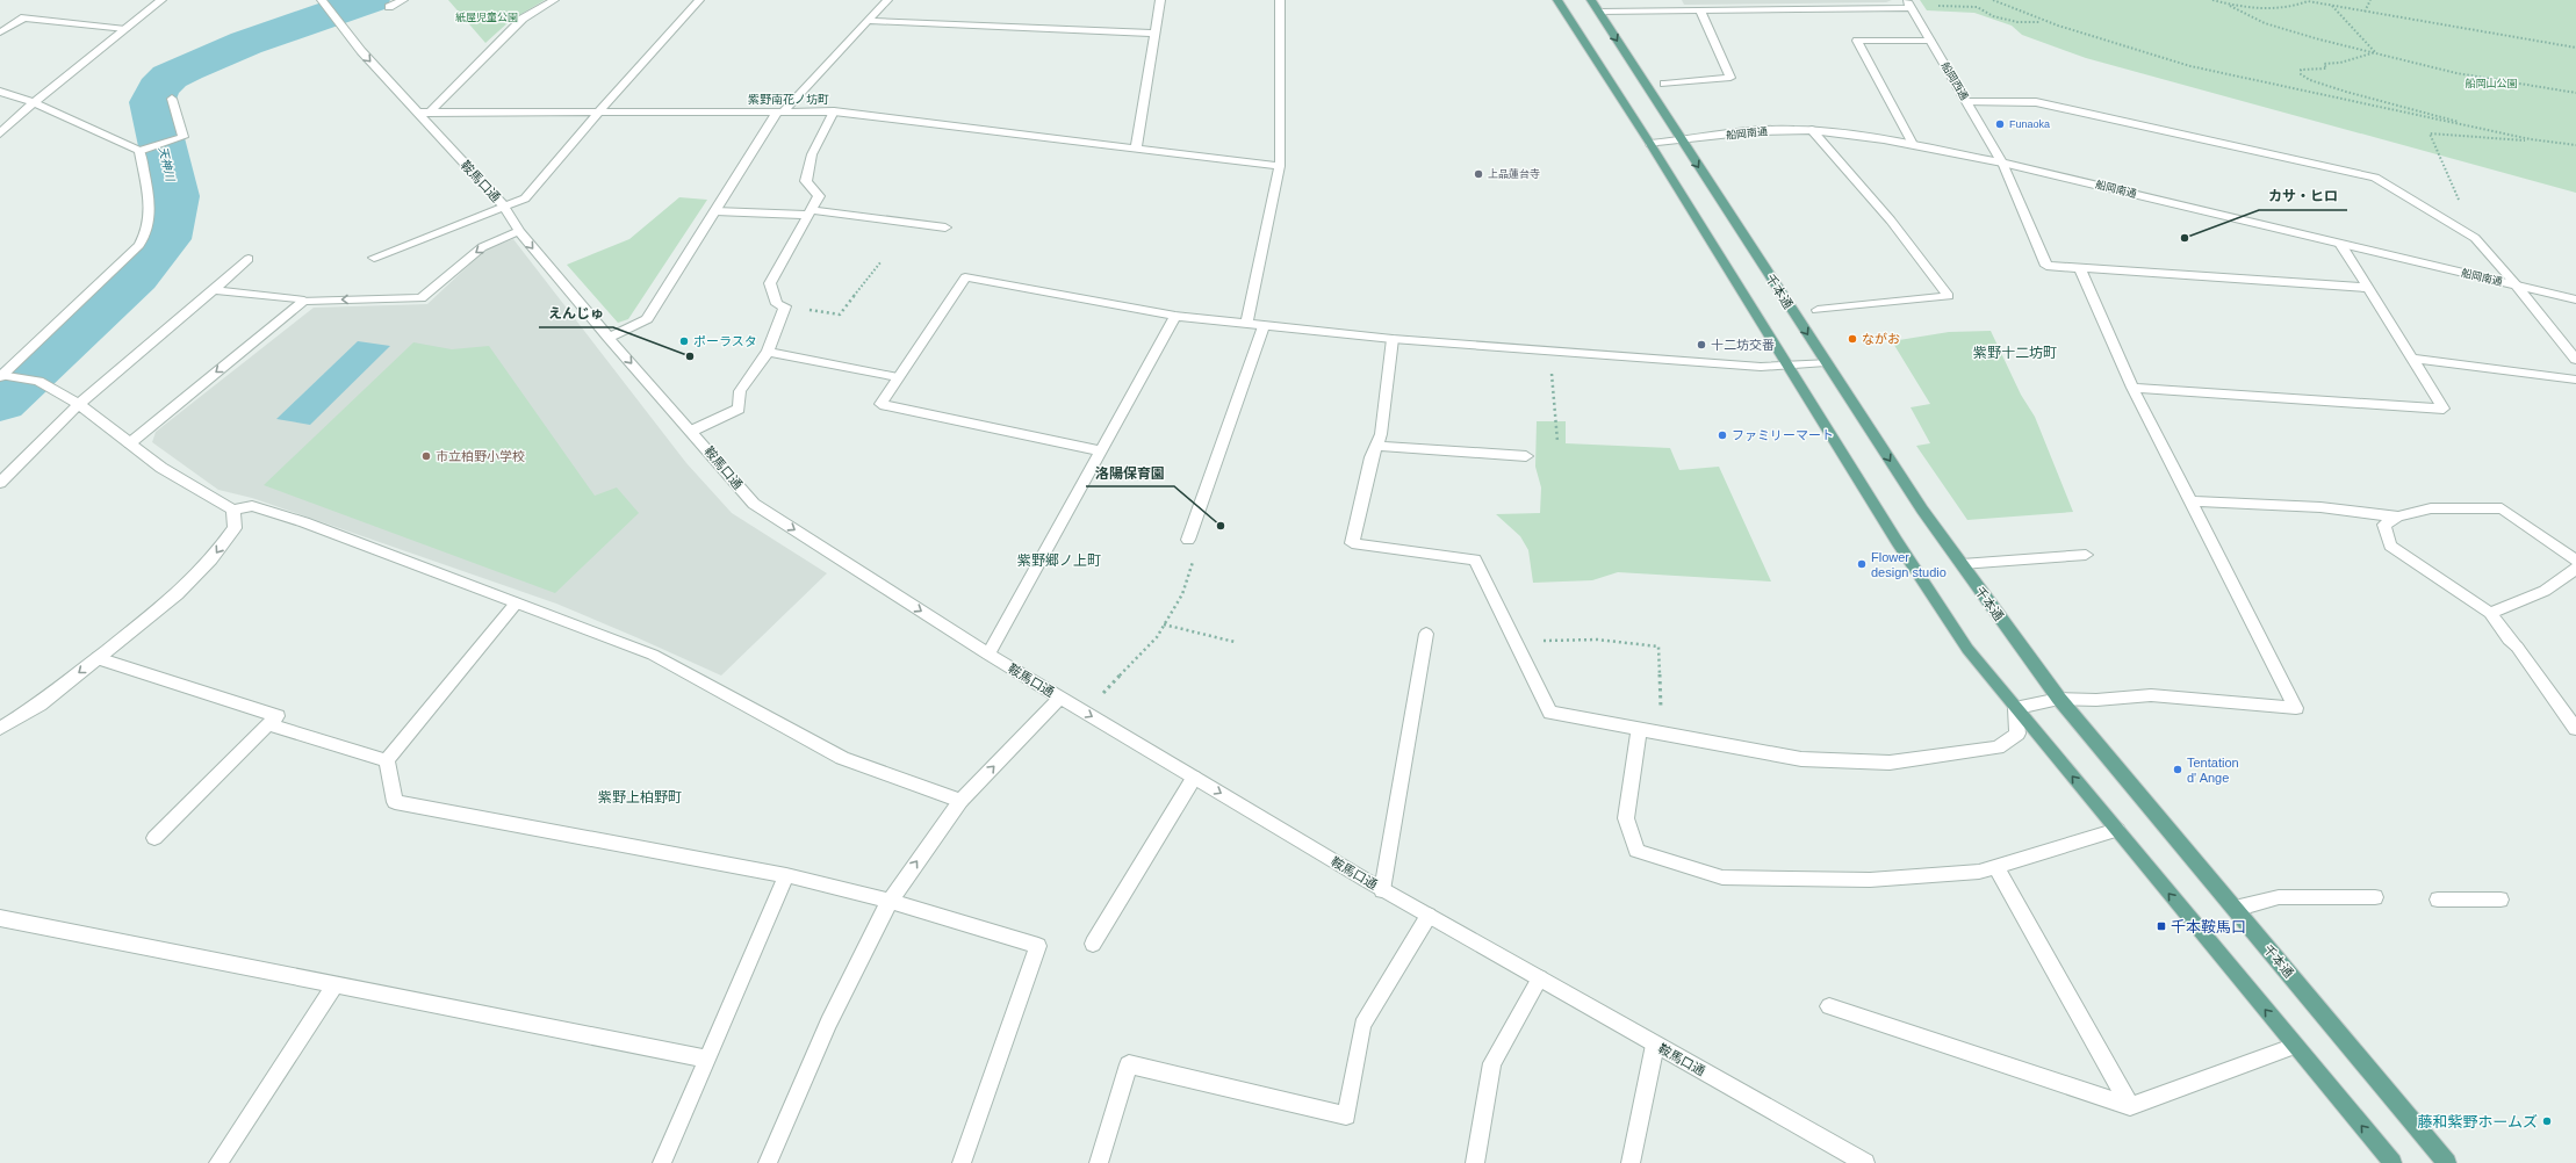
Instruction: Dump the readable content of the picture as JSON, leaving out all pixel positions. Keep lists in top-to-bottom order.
{
  "streets": {
    "main road": ["千本通"],
    "street": ["船岡西通", "船岡南通", "鞍馬口通"]
  },
  "crossings": [
    ["船岡西通", "船岡南通"],
    ["船岡南通", "千本通"]
  ],
  "one_way": ["鞍馬口通"],
  "districts": [
    "紫野南花ノ坊町",
    "紫野十二坊町",
    "紫野郷ノ上町",
    "紫野上柏野町"
  ],
  "water": ["天神川"],
  "parks": ["紙屋児童公園", "船岡山公園"],
  "places": {
    "other": [
      "Funaoka",
      "上品蓮台寺",
      "カサ・ヒロ",
      "ながお",
      "ポーラスタ",
      "十二坊交番",
      "えんじゅ",
      "ファミリーマート",
      "市立柏野小学校",
      "洛陽保育園",
      "Flower design studio",
      "Tentation d' Ange",
      "藤和紫野ホームズ"
    ],
    "transit": ["千本鞍馬口"]
  }
}
